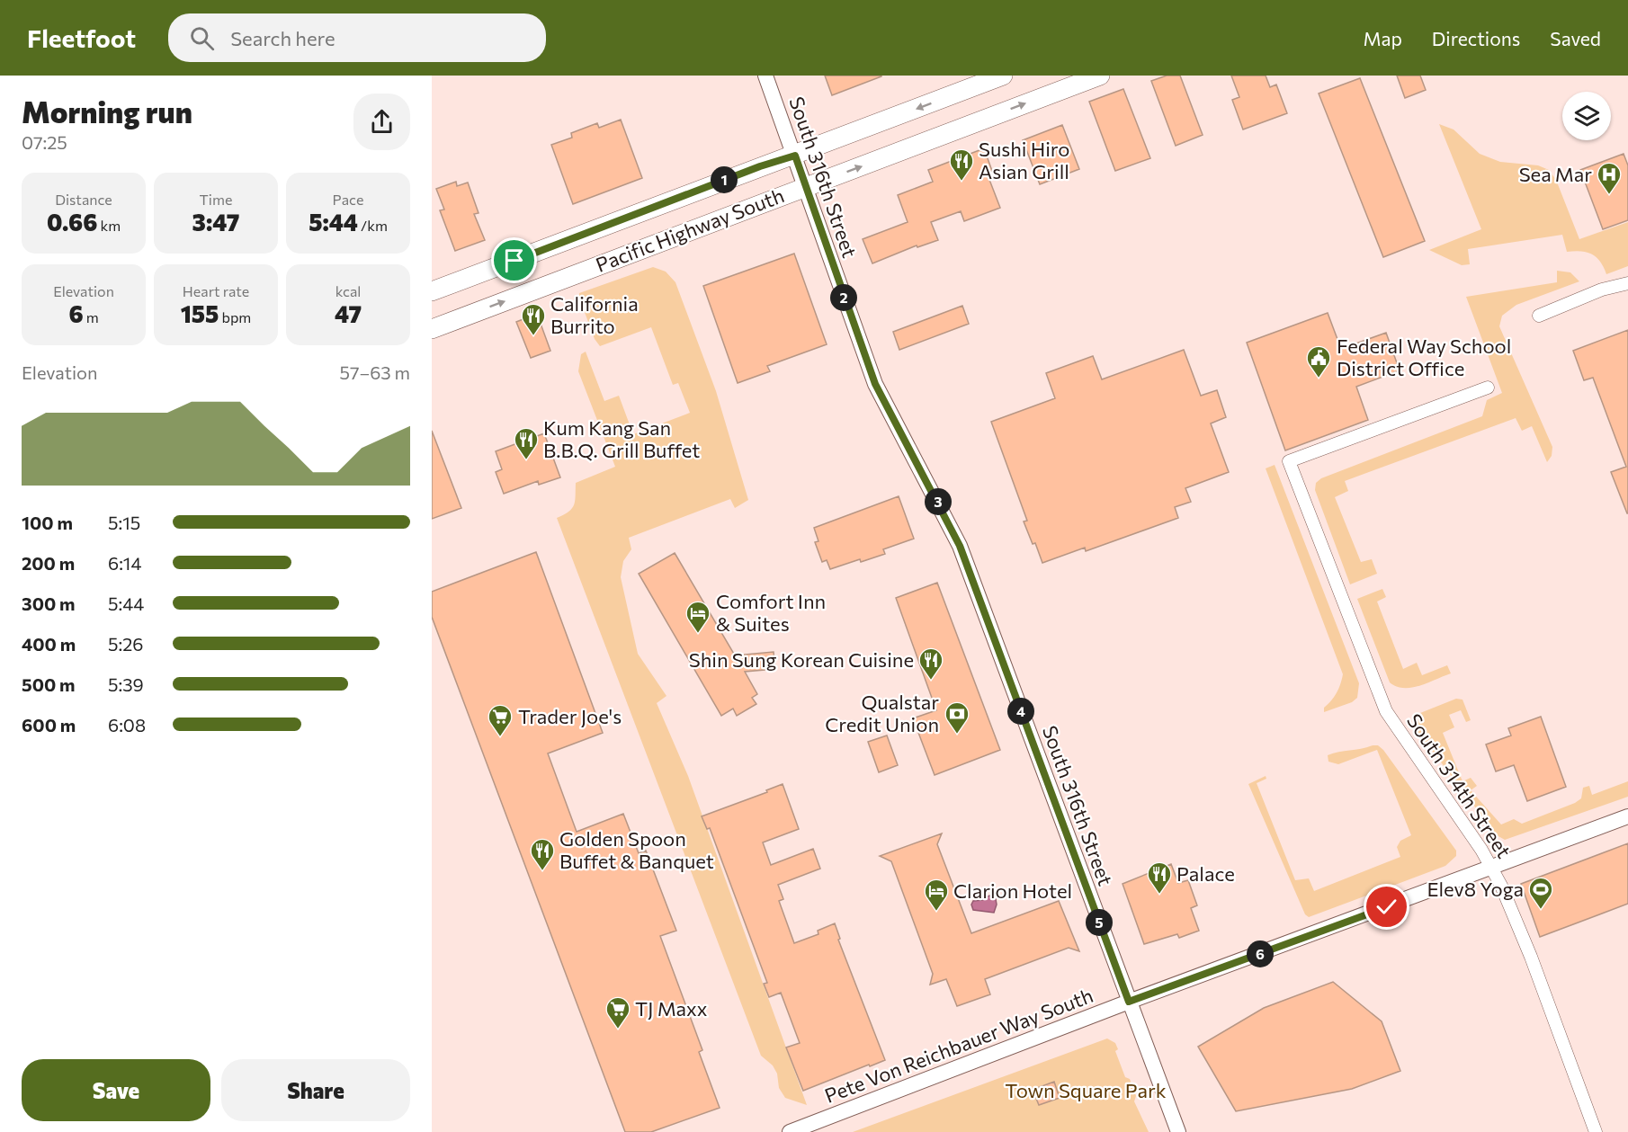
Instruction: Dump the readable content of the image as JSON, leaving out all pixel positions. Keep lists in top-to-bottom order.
{
  "streets": {
    "main road": ["Pacific Highway South"],
    "street": ["South 316th Street", "South 314th Street", "Pete Von Reichbauer Way South"]
  },
  "crossings": [
    ["South 316th Street", "Pacific Highway South"],
    ["South 316th Street", "Pete Von Reichbauer Way South"],
    ["South 314th Street", "Pete Von Reichbauer Way South"]
  ],
  "parks": ["Town Square Park"],
  "places": {
    "restaurant": [
      "Sushi Hiro Asian Grill",
      "California Burrito",
      "Kum Kang San B.B.Q. Grill Buffet",
      "Shin Sung Korean Cuisine",
      "Golden Spoon Buffet & Banquet",
      "Palace"
    ],
    "hospital": ["Sea Mar"],
    "public building": ["Federal Way School District Office"],
    "hotel": ["Comfort Inn & Suites", "Clarion Hotel"],
    "bank": ["Qualstar Credit Union"],
    "supermarket": ["Trader Joe's", "TJ Maxx"],
    "sports": ["Elev8 Yoga"]
  },
  "page": {
    "header": "Fleetfoot",
    "search": "Search here",
    "nav": ["Map", "Directions", "Saved"],
    "heading": ["Morning run", "07:25"],
    "pins": [
      "1",
      "2",
      "3",
      "4",
      "5",
      "6"
    ],
    "stats": [
      ["Distance", "0.66 km"],
      ["Time", "3:47"],
      ["Pace", "5:44 /km"],
      ["Elevation", "6 m"],
      ["Heart rate", "155 bpm"],
      ["kcal", "47"]
    ],
    "chart": ["Elevation", "57–63 m"],
    "list": [
      {
        "name": "100 m",
        "note": "5:15"
      },
      {
        "name": "200 m",
        "note": "6:14"
      },
      {
        "name": "300 m",
        "note": "5:44"
      },
      {
        "name": "400 m",
        "note": "5:26"
      },
      {
        "name": "500 m",
        "note": "5:39"
      },
      {
        "name": "600 m",
        "note": "6:08"
      }
    ],
    "buttons": ["Save", "Share"]
  }
}
